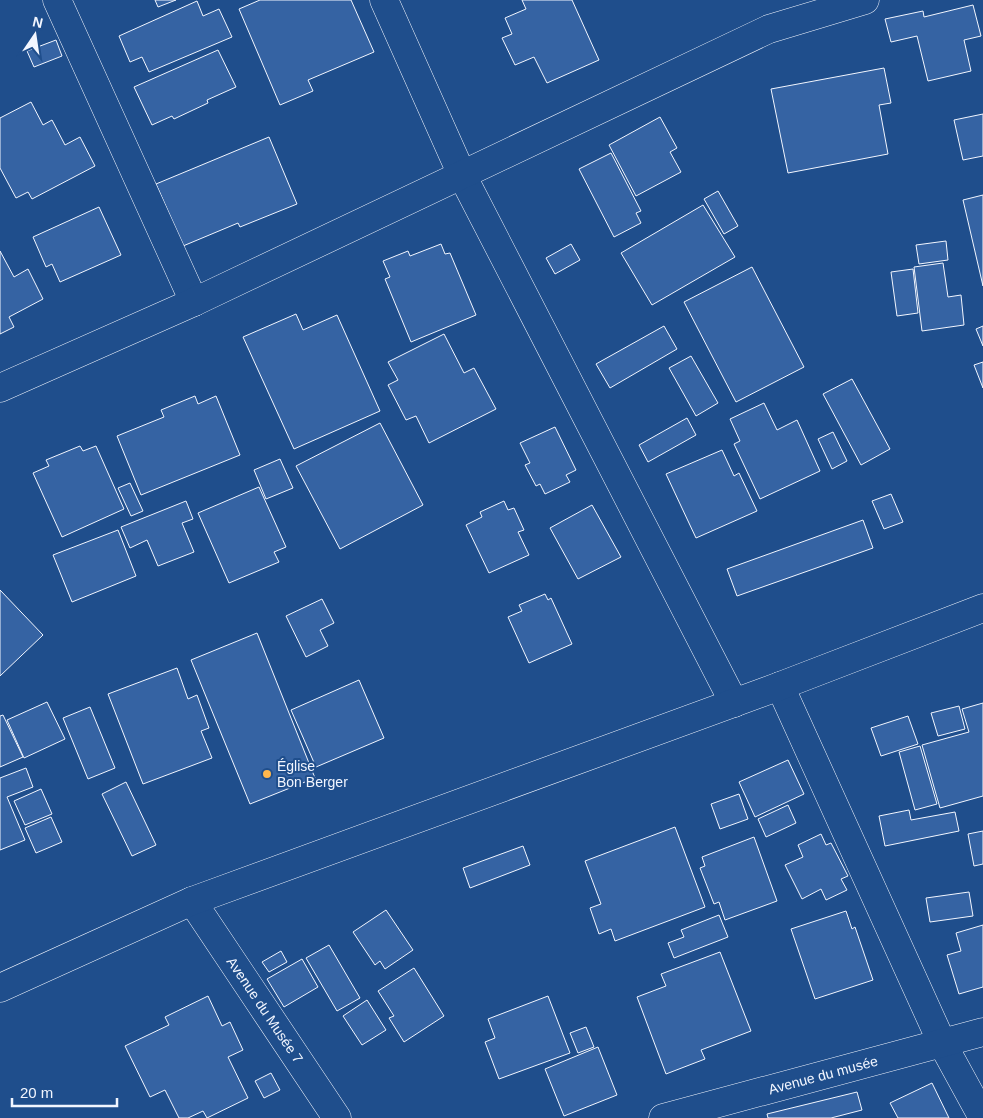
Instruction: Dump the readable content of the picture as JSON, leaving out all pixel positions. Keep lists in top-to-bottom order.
{
  "streets": {
    "street": ["Avenue du Musée 7", "Avenue du musée"]
  },
  "places": ["Église Bon Berger"],
  "scale_bar": "20 m",
  "north": "top"
}
